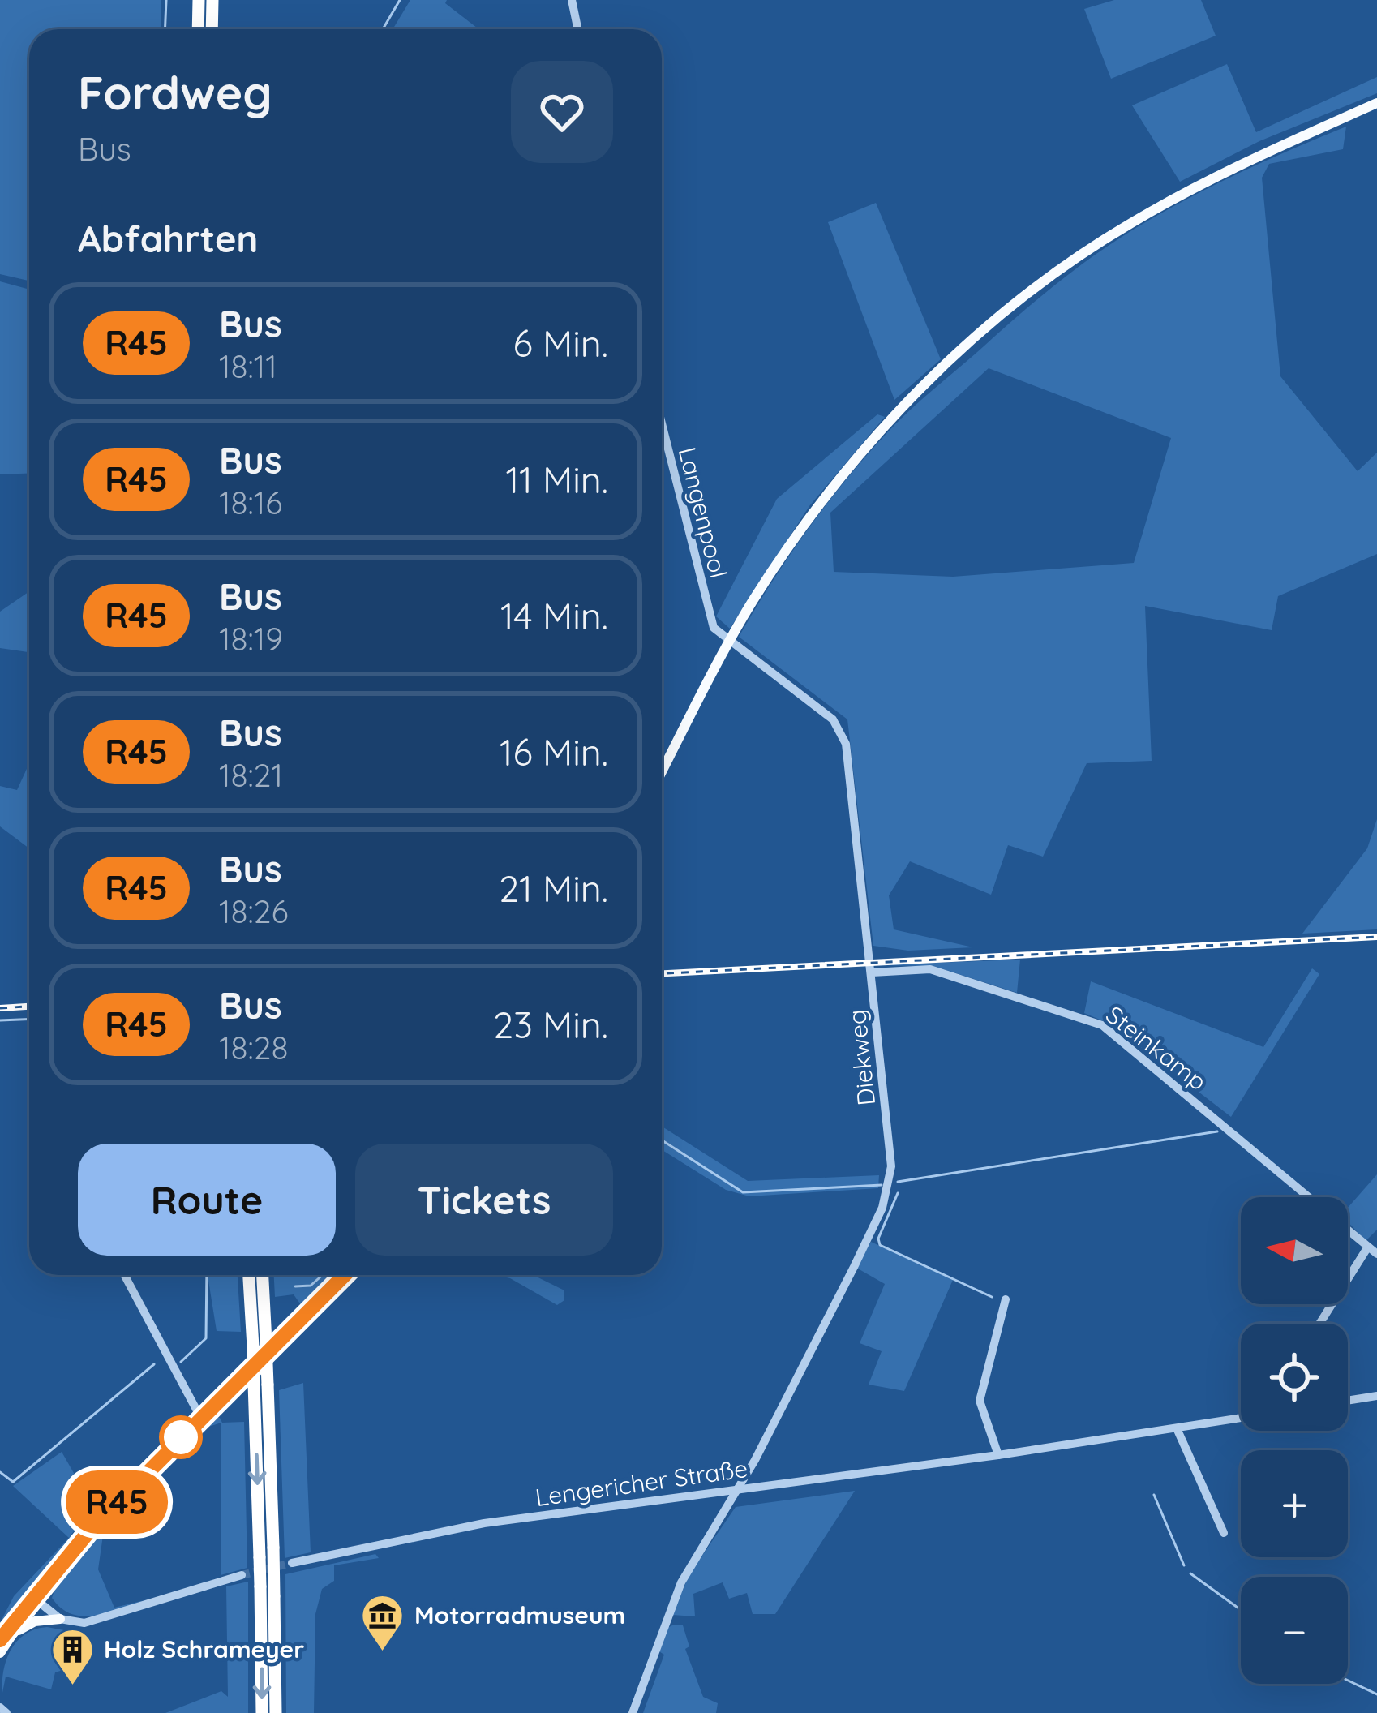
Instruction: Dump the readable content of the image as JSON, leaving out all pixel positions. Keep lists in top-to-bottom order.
{
  "streets": {
    "street": [
      "Langenpool",
      "Steinkamp",
      "Diekweg",
      "Lengericher Straße"
    ]
  },
  "crossings": [
    ["Langenpool", "Diekweg"],
    ["Steinkamp", "Diekweg"],
    ["Diekweg", "Lengericher Straße"]
  ],
  "places": {
    "museum": ["Motorradmuseum"],
    "building": ["Holz Schrameyer"]
  },
  "lines": ["bus line R45"],
  "north": "left",
  "page": {
    "on_map": "R45",
    "heading": [
      ["Fordweg", "Bus"],
      "Abfahrten"
    ],
    "list": [
      {
        "mark": "R45",
        "name": "Bus",
        "note": "18:11",
        "value": "6 Min."
      },
      {
        "mark": "R45",
        "name": "Bus",
        "note": "18:16",
        "value": "11 Min."
      },
      {
        "mark": "R45",
        "name": "Bus",
        "note": "18:19",
        "value": "14 Min."
      },
      {
        "mark": "R45",
        "name": "Bus",
        "note": "18:21",
        "value": "16 Min."
      },
      {
        "mark": "R45",
        "name": "Bus",
        "note": "18:26",
        "value": "21 Min."
      },
      {
        "mark": "R45",
        "name": "Bus",
        "note": "18:28",
        "value": "23 Min."
      }
    ],
    "buttons": ["Route", "Tickets"],
    "map_buttons": ["+", "−"]
  }
}
